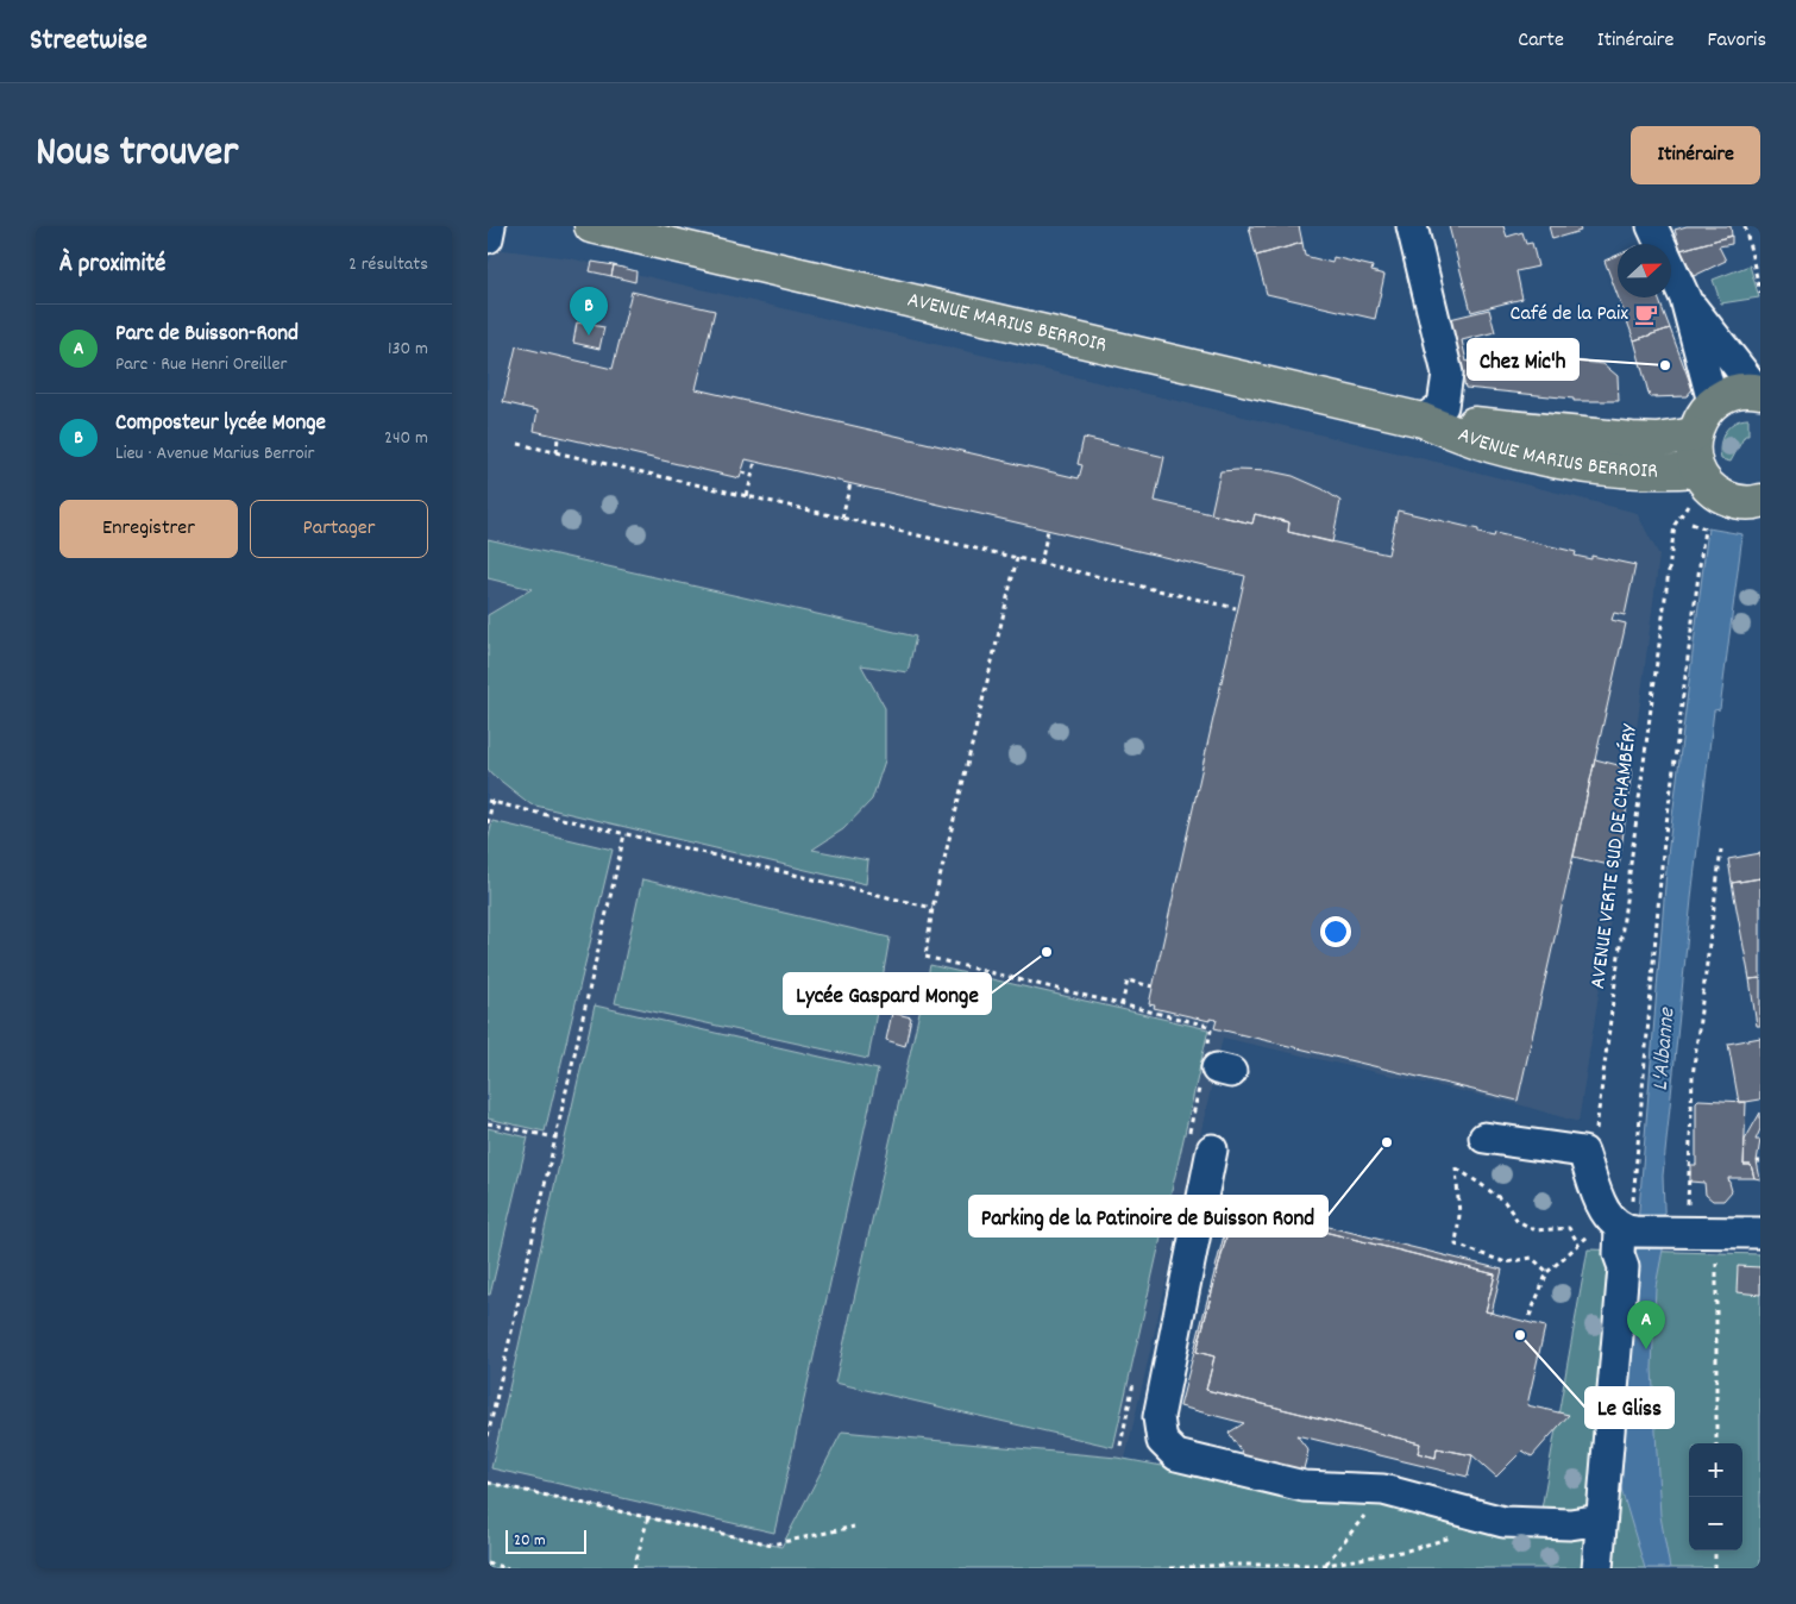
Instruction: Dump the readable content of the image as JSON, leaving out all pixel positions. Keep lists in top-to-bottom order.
{
  "streets": {
    "main road": ["AVENUE MARIUS BERROIR"],
    "path": ["AVENUE VERTE SUD DE CHAMBÉRY"]
  },
  "crossings": [
    ["AVENUE MARIUS BERROIR", "AVENUE VERTE SUD DE CHAMBÉRY"]
  ],
  "water": ["L'Albanne"],
  "places": {
    "cafe": ["Café de la Paix"],
    "other": [
      "Chez Mic'h",
      "Lycée Gaspard Monge",
      "Parking de la Patinoire de Buisson Rond",
      "Le Gliss"
    ]
  },
  "scale_bar": "20 m",
  "north": "right",
  "page": {
    "header": "Streetwise",
    "nav": ["Carte", "Itinéraire", "Favoris"],
    "title": "Nous trouver",
    "buttons": [
      "Itinéraire",
      ["Enregistrer", "Partager"]
    ],
    "heading": ["À proximité", "2 résultats"],
    "pins": ["B", "A"],
    "list": [
      {
        "mark": "A",
        "name": "Parc de Buisson-Rond",
        "note": "Parc · Rue Henri Oreiller",
        "value": "130 m"
      },
      {
        "mark": "B",
        "name": "Composteur lycée Monge",
        "note": "Lieu · Avenue Marius Berroir",
        "value": "240 m"
      }
    ],
    "map_buttons": ["+", "−"],
    "scale": "20 m"
  }
}
